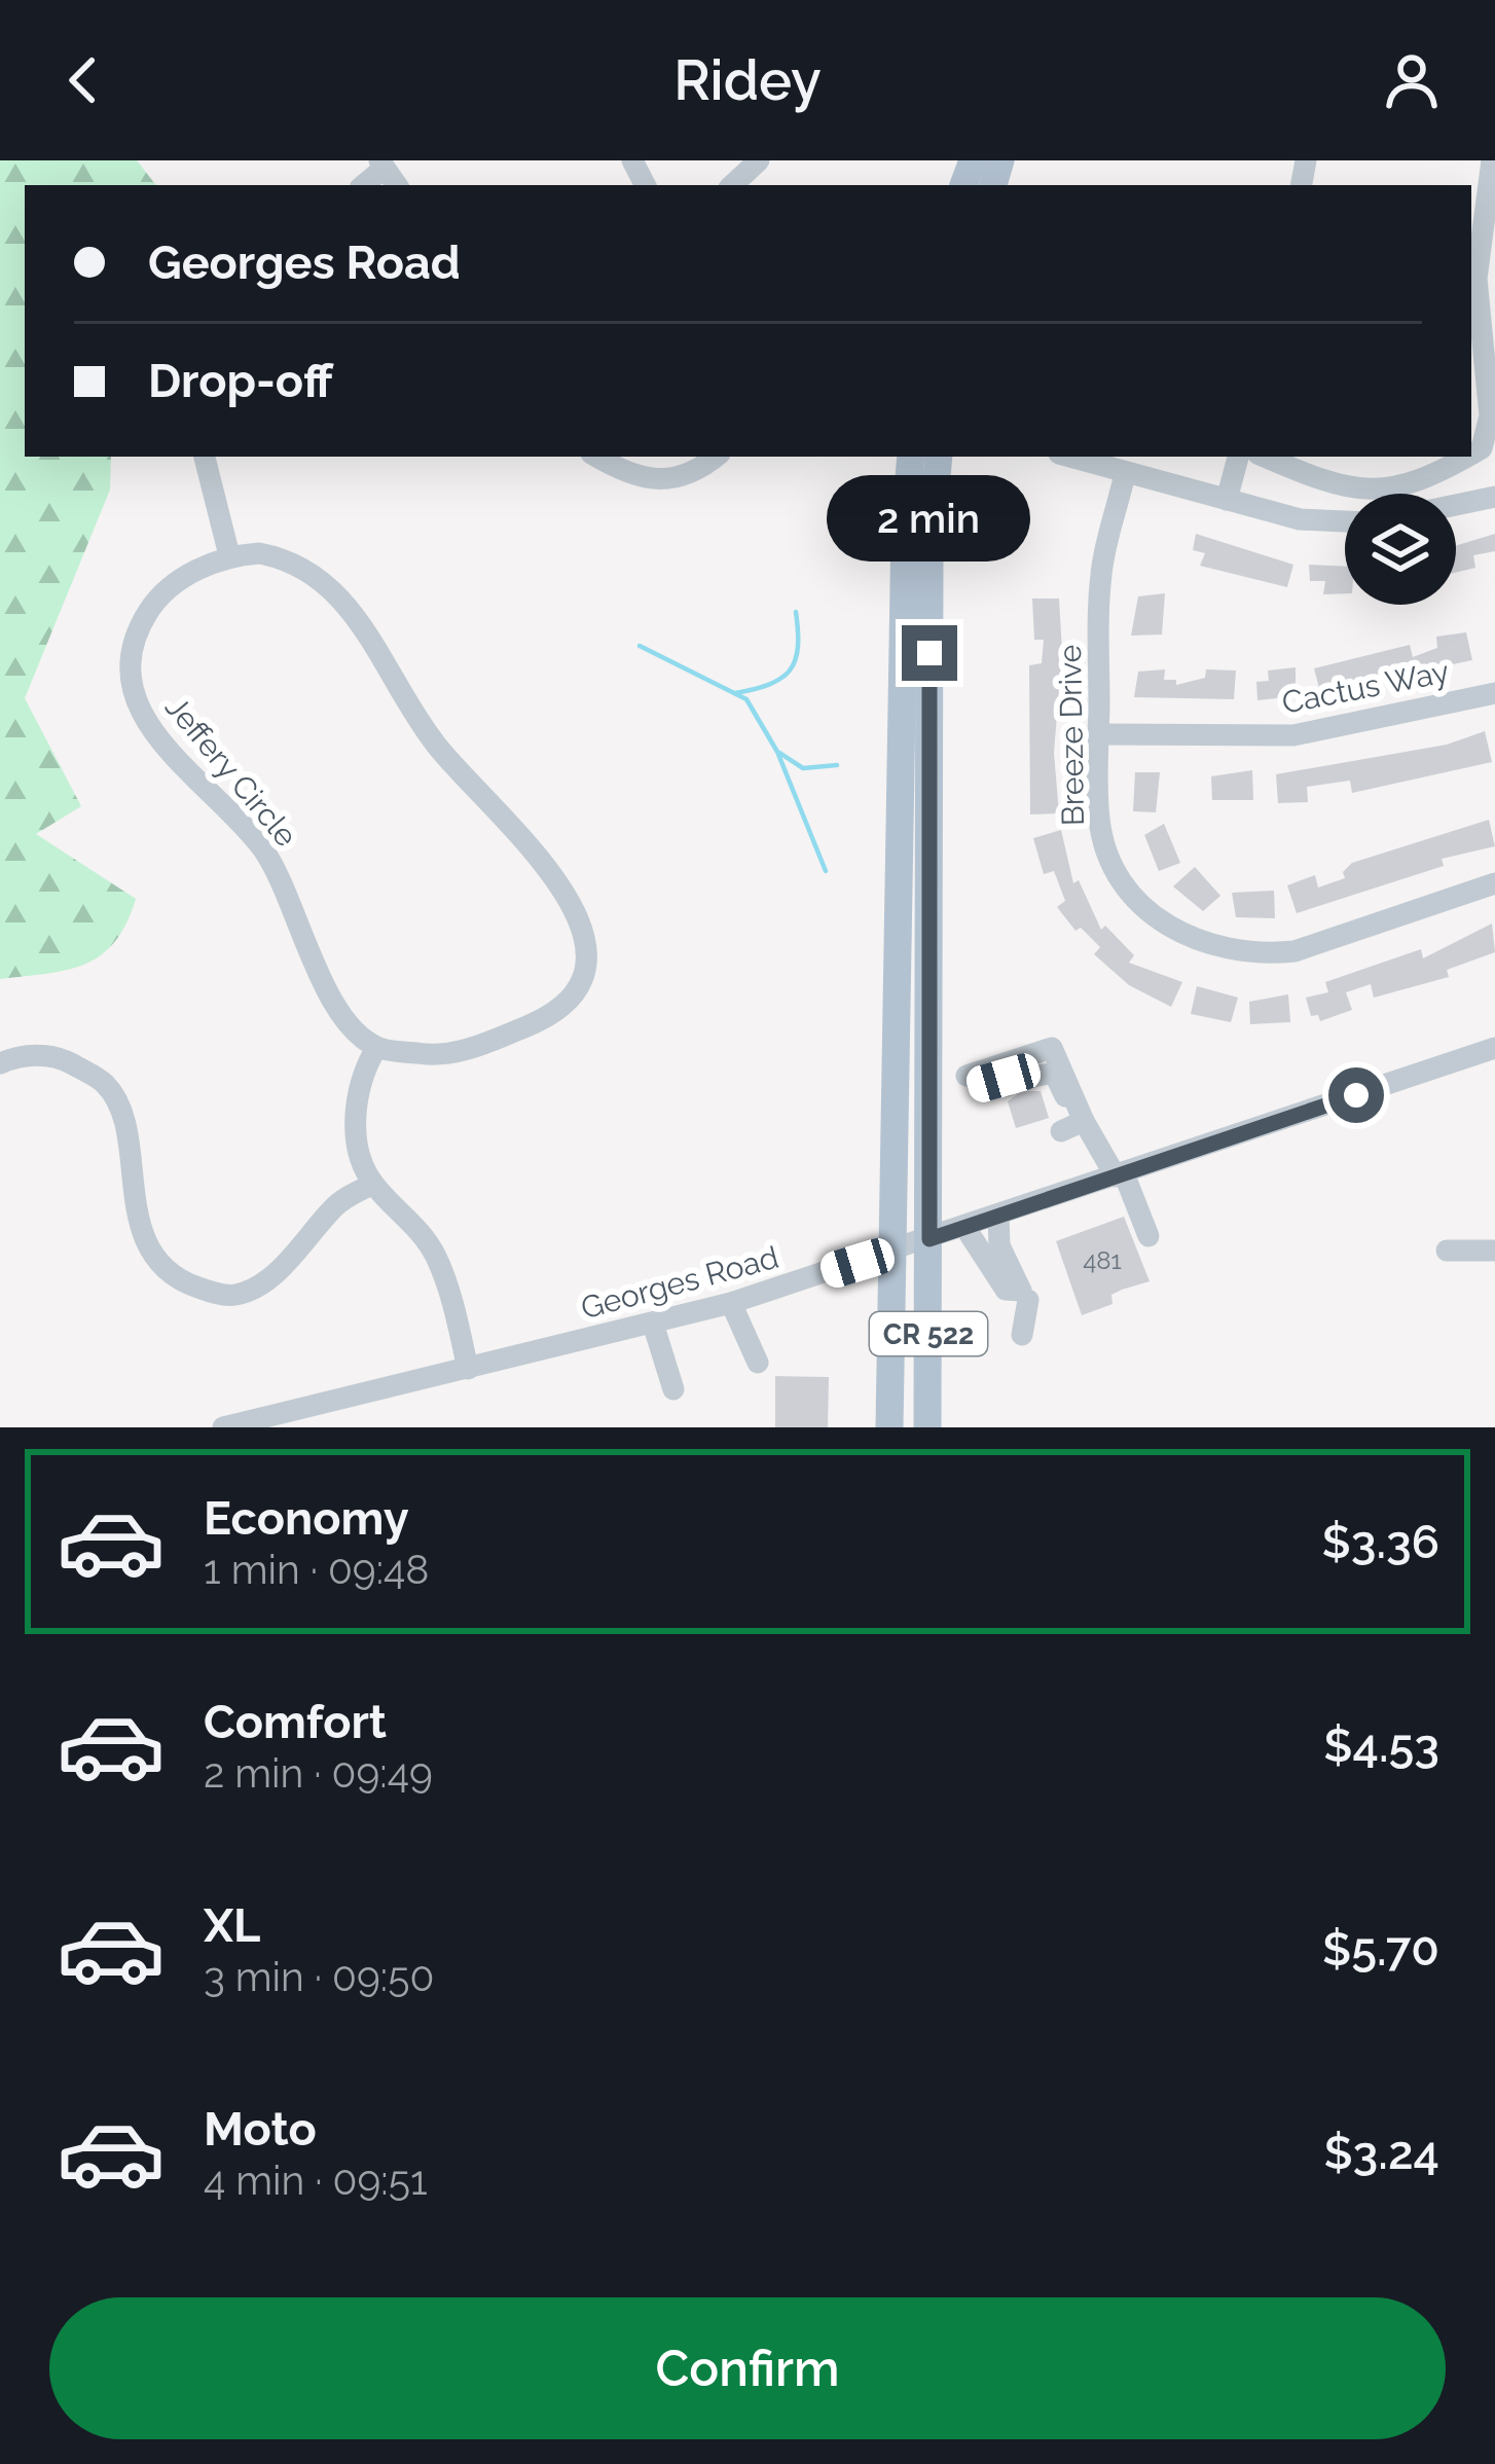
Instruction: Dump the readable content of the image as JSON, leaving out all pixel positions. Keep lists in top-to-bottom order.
{
  "streets": {
    "main road": ["CR 522"],
    "street": [
      "Cactus Way",
      "Breeze Drive",
      "Jeffery Circle",
      "Georges Road"
    ]
  },
  "crossings": [
    ["Cactus Way", "Breeze Drive"],
    ["Georges Road", "CR 522"]
  ],
  "house_numbers": ["481"],
  "page": {
    "header": "Ridey",
    "banner": ["Georges Road", "Drop-off"],
    "bubble": "2 min",
    "list": [
      {
        "name": "Economy",
        "note": "1 min · 09:48",
        "value": "$3.36"
      },
      {
        "name": "Comfort",
        "note": "2 min · 09:49",
        "value": "$4.53"
      },
      {
        "name": "XL",
        "note": "3 min · 09:50",
        "value": "$5.70"
      },
      {
        "name": "Moto",
        "note": "4 min · 09:51",
        "value": "$3.24"
      }
    ],
    "buttons": "Confirm"
  }
}
